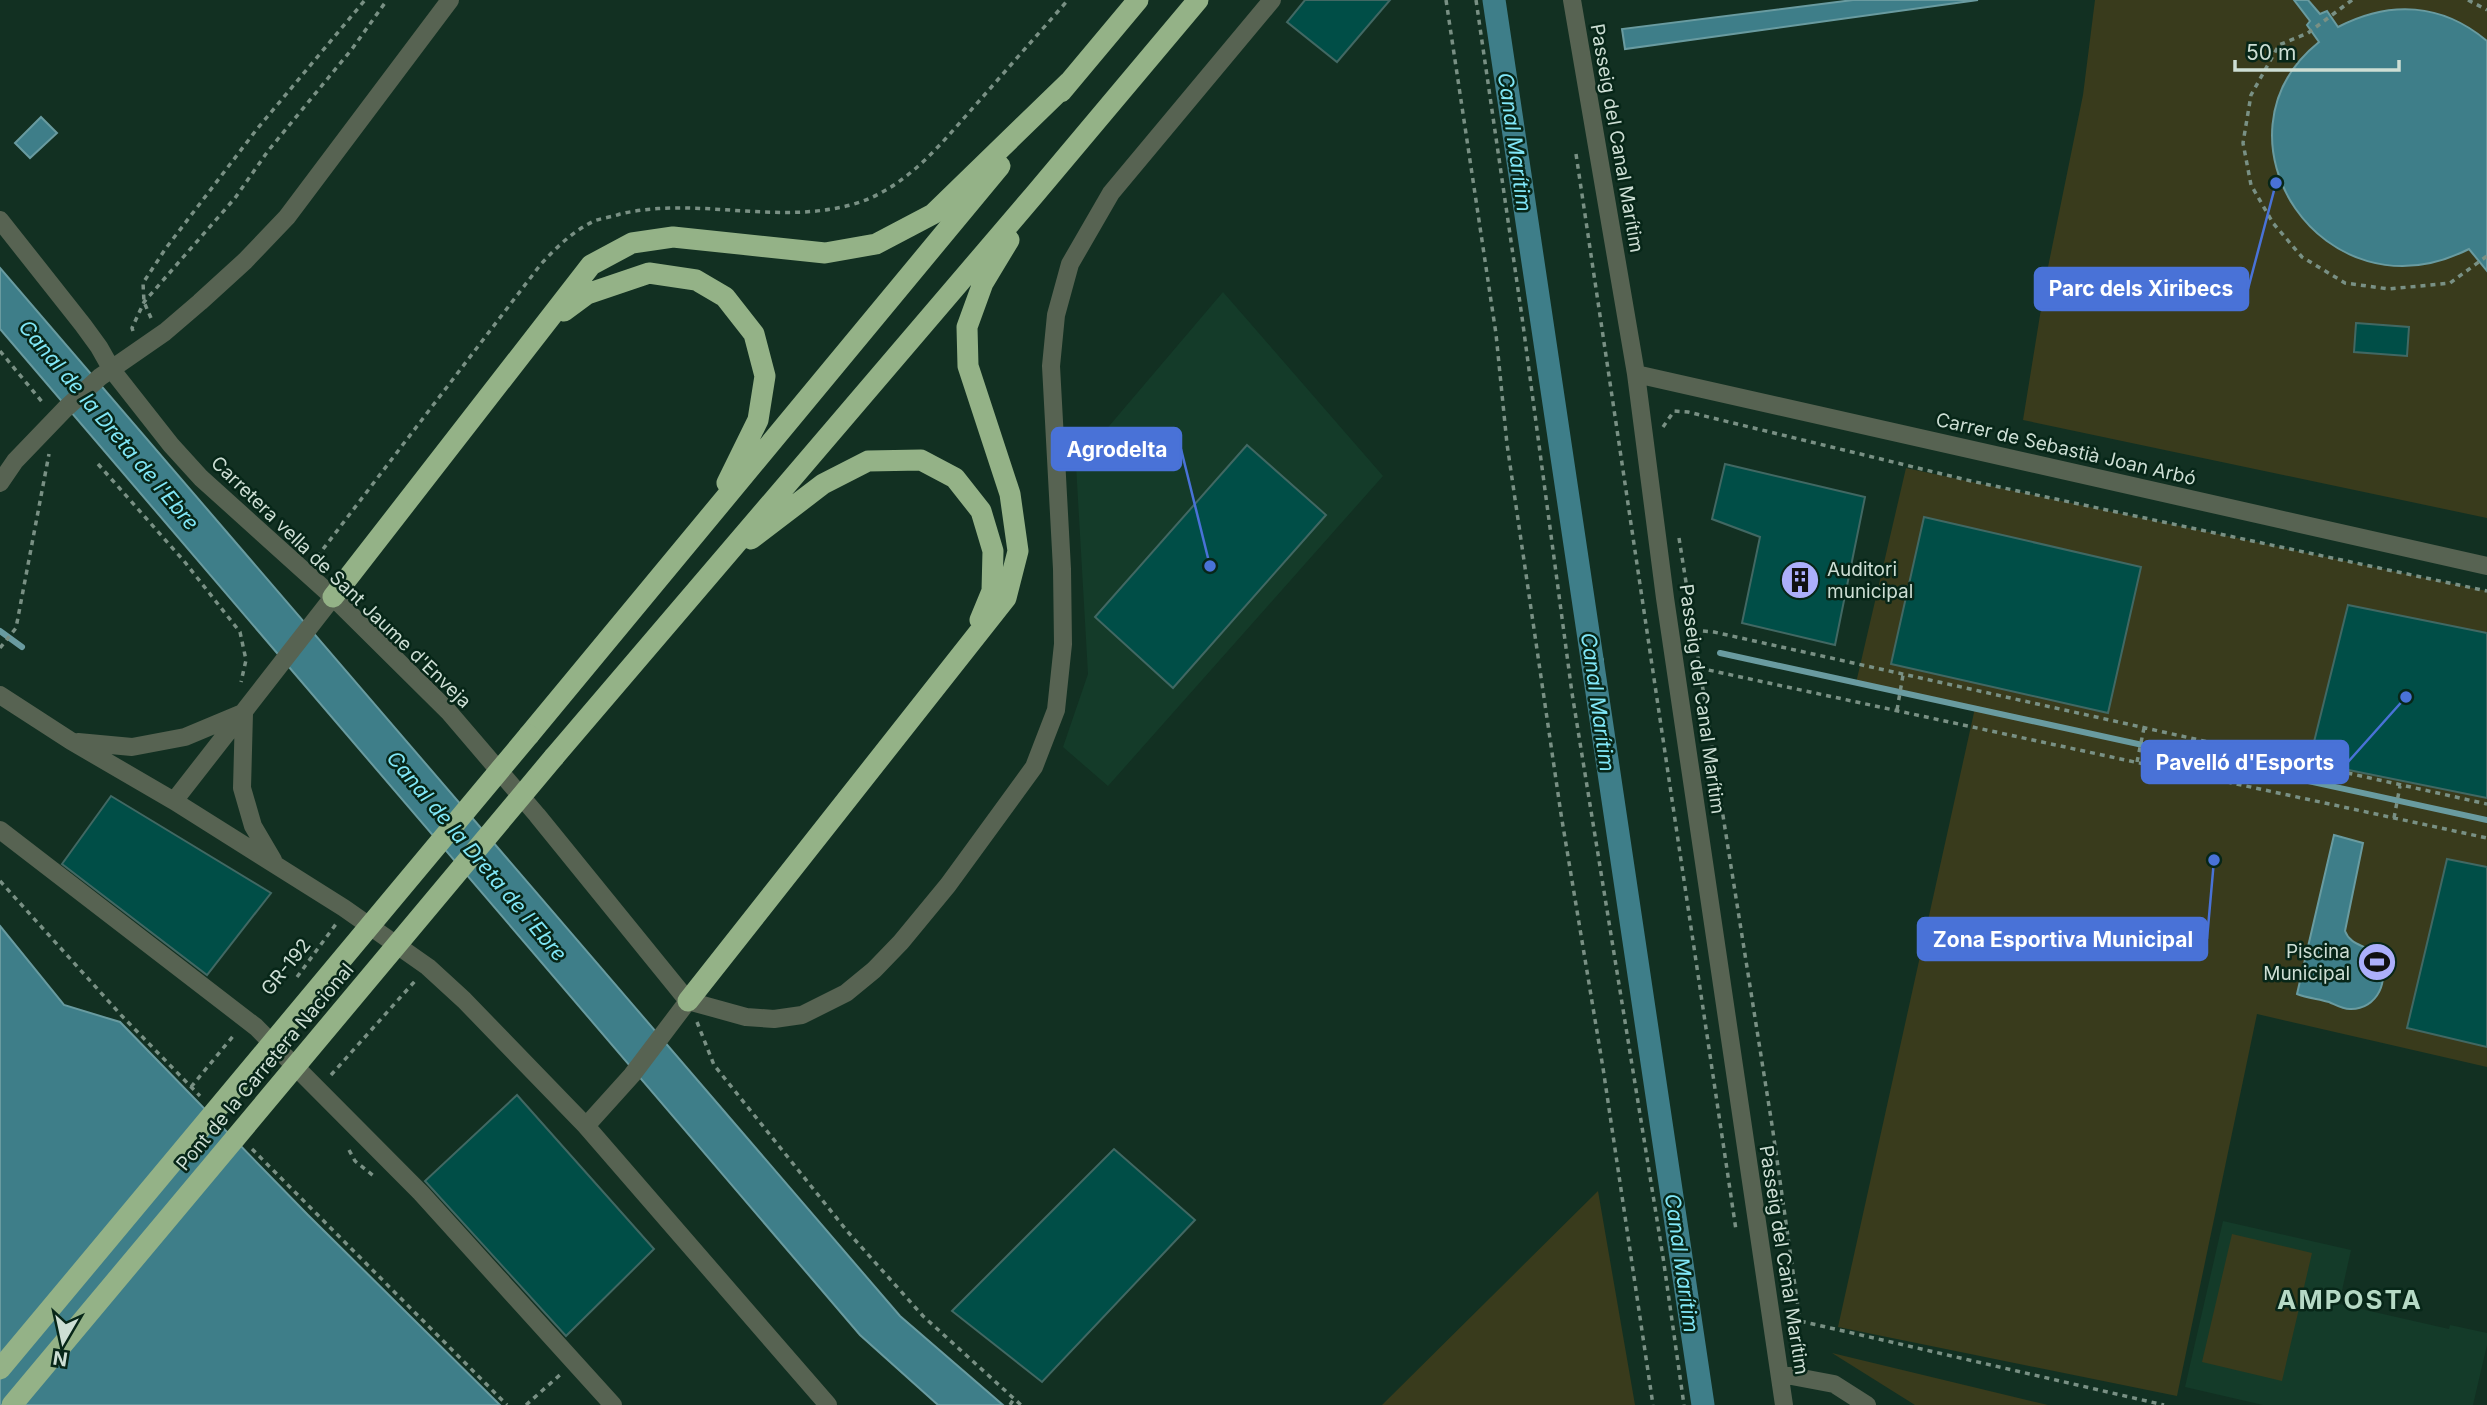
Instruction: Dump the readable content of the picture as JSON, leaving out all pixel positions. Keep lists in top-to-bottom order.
{
  "streets": {
    "highway": ["Pont de la Carretera Nacional"],
    "street": ["Passeig del Canal Marítim", "Carrer de Sebastià Joan Arbó", "Carretera vella de Sant Jaume d'Enveja"],
    "path": ["GR-192"]
  },
  "crossings": [
    ["Passeig del Canal Marítim", "Carrer de Sebastià Joan Arbó"]
  ],
  "districts": ["AMPOSTA"],
  "water": ["Canal Marítim", "Canal de la Dreta de l'Ebre"],
  "places": {
    "other": [
      "Parc dels Xiribecs",
      "Agrodelta",
      "Pavelló d'Esports",
      "Zona Esportiva Municipal"
    ],
    "building": ["Auditori municipal"],
    "sports": ["Piscina Municipal"]
  },
  "scale_bar": "50 m",
  "north": "bottom"
}
